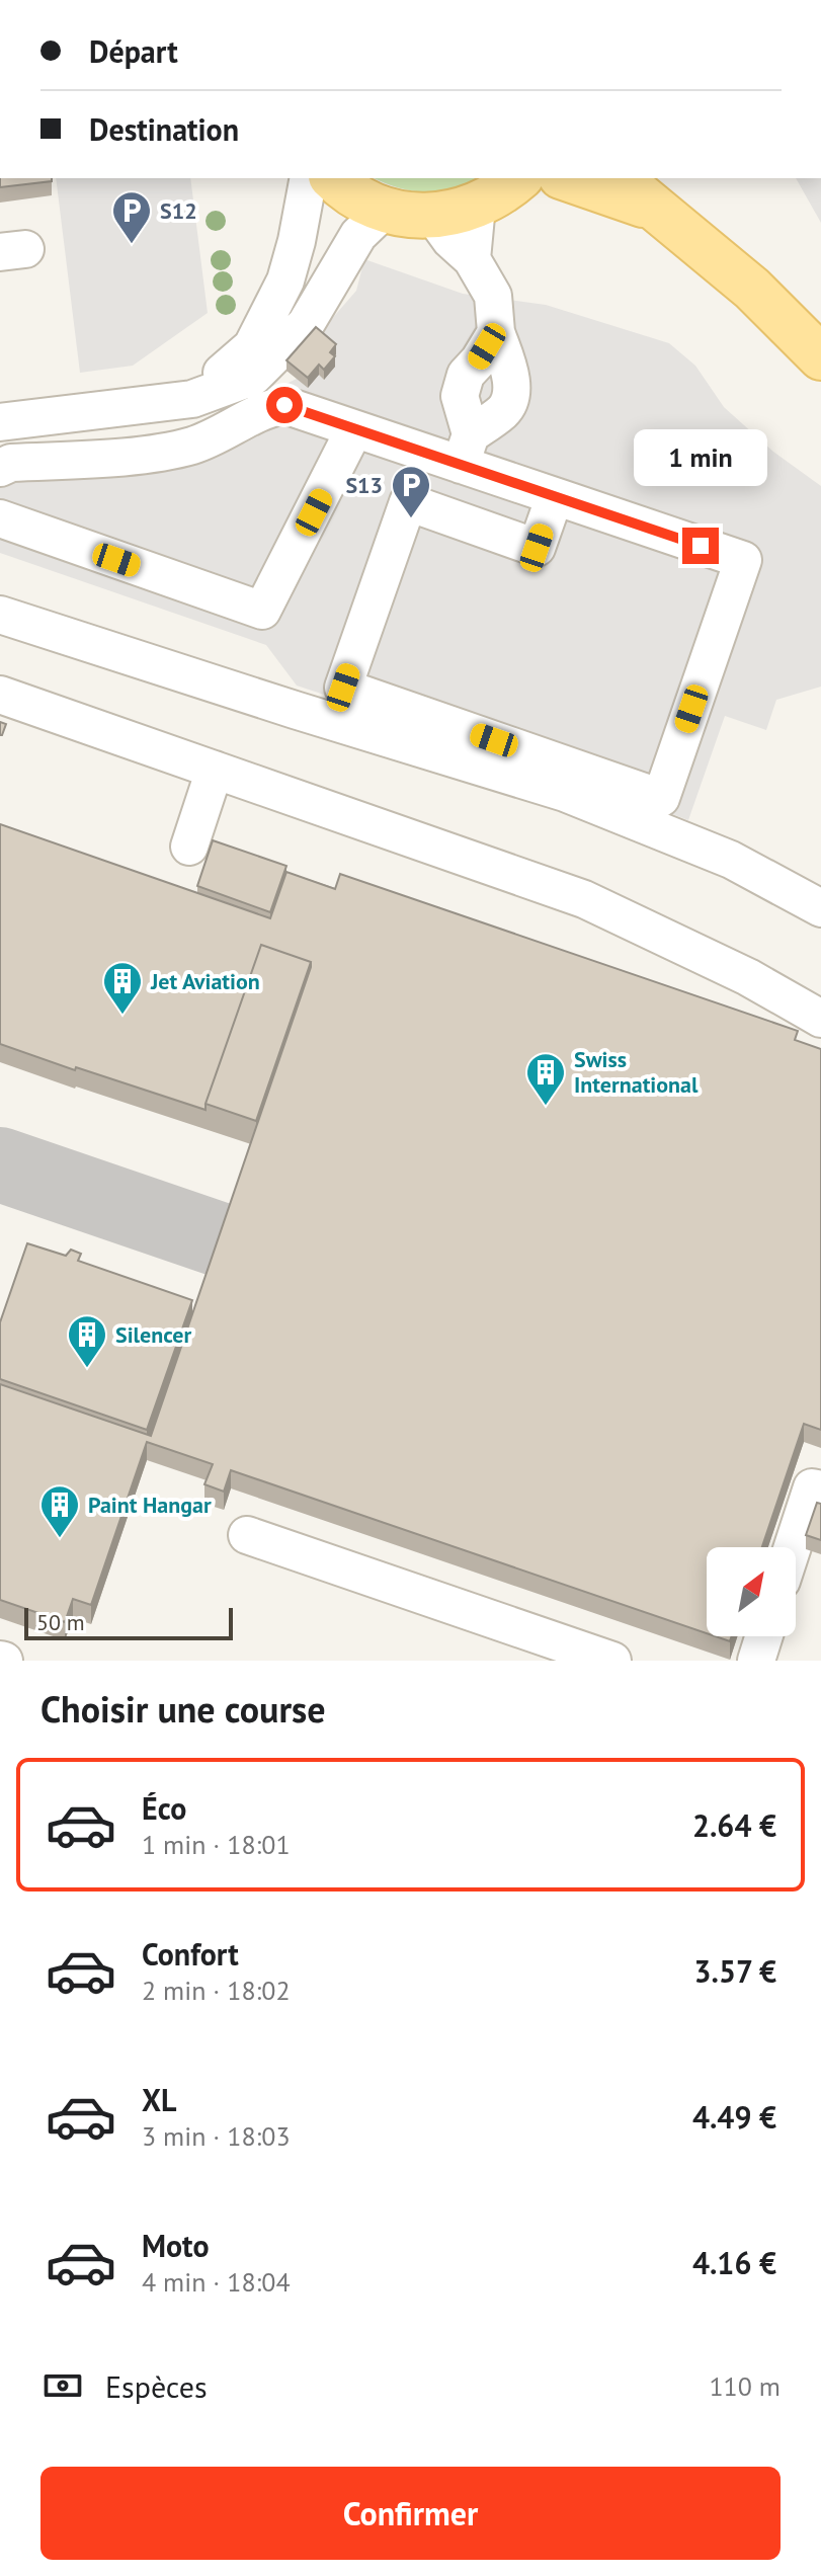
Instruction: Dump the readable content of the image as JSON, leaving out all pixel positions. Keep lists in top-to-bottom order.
{
  "places": {
    "parking": ["S12", "S13"],
    "building": [
      "Jet Aviation",
      "Swiss International",
      "Silencer",
      "Paint Hangar"
    ]
  },
  "scale_bar": "50 m",
  "north": "top right",
  "page": {
    "banner": ["Départ", "Destination"],
    "bubble": "1 min",
    "scale": "50 m",
    "heading": "Choisir une course",
    "list": [
      {
        "name": "Éco",
        "note": "1 min · 18:01",
        "value": "2.64 €"
      },
      {
        "name": "Confort",
        "note": "2 min · 18:02",
        "value": "3.57 €"
      },
      {
        "name": "XL",
        "note": "3 min · 18:03",
        "value": "4.49 €"
      },
      {
        "name": "Moto",
        "note": "4 min · 18:04",
        "value": "4.16 €"
      }
    ],
    "pay": ["Espèces", "110 m"],
    "buttons": "Confirmer"
  }
}
